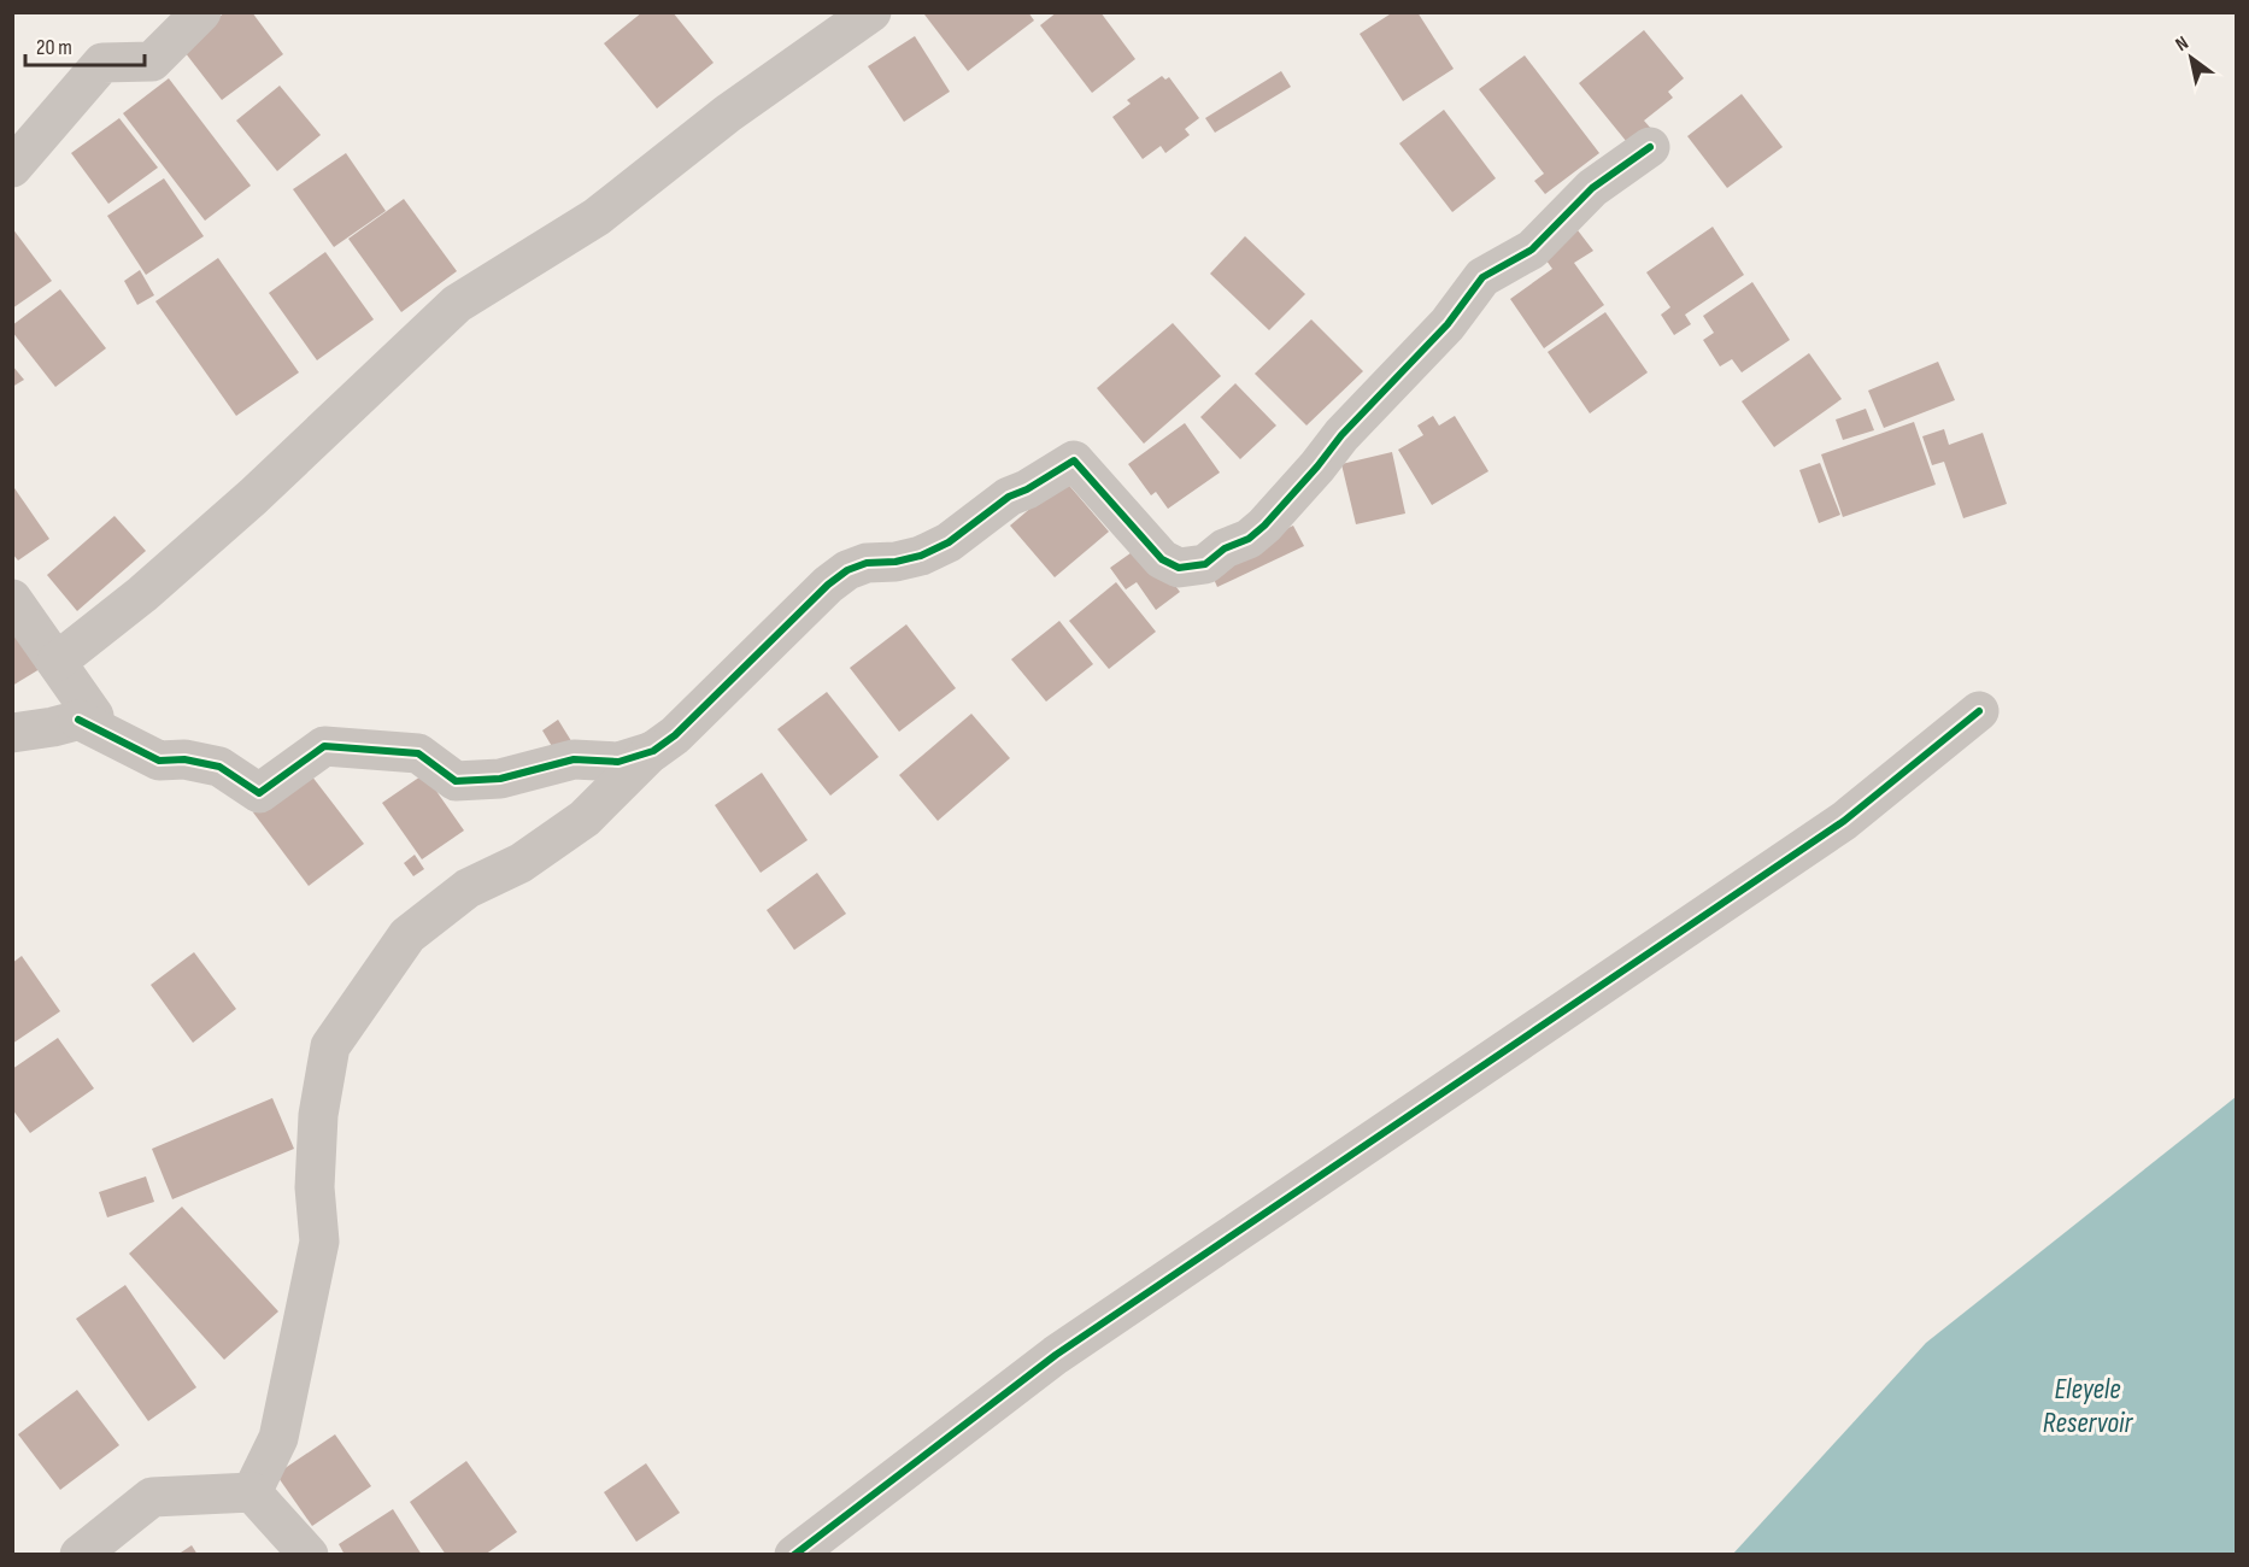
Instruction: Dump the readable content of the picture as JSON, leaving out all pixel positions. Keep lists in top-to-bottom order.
{
  "water": ["Eleyele Reservoir"],
  "scale_bar": "20 m",
  "north": "top left"
}
